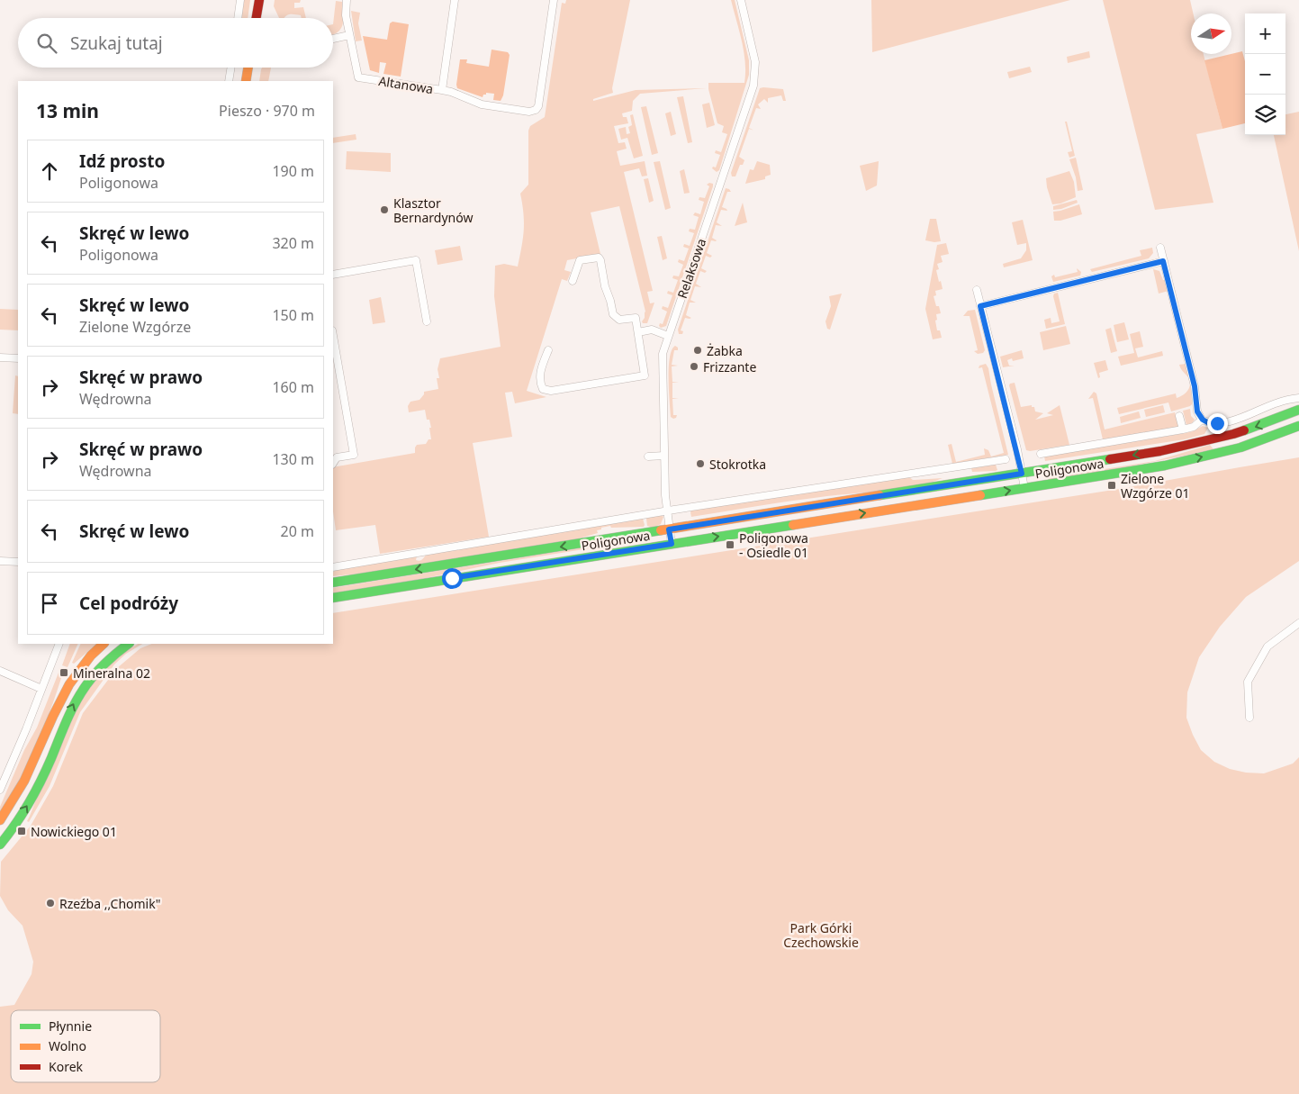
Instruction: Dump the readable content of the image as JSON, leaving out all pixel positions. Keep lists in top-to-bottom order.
{
  "streets": {
    "main road": ["Poligonowa"],
    "street": ["Altanowa", "Relaksowa"]
  },
  "crossings": [
    ["Relaksowa", "Poligonowa"]
  ],
  "parks": ["Park Górki Czechowskie"],
  "places": {
    "other": [
      "Klasztor Bernardynów",
      "Żabka",
      "Frizzante",
      "Stokrotka",
      "Rzeźba ,,Chomik\""
    ],
    "transit": [
      "Zielone Wzgórze 01",
      "Poligonowa - Osiedle 01",
      "Mineralna 02",
      "Nowickiego 01"
    ]
  },
  "legend": ["Płynnie", "Wolno", "Korek"],
  "north": "right",
  "page": {
    "map_buttons": ["+", "−"],
    "search": "Szukaj tutaj",
    "heading": ["13 min", "Pieszo · 970 m"],
    "list": [
      ["Idź prosto", "Poligonowa", "190 m"],
      ["Skręć w lewo", "Poligonowa", "320 m"],
      ["Skręć w lewo", "Zielone Wzgórze", "150 m"],
      ["Skręć w prawo", "Wędrowna", "160 m"],
      ["Skręć w prawo", "Wędrowna", "130 m"],
      ["Skręć w lewo", "20 m"],
      "Cel podróży"
    ]
  }
}
